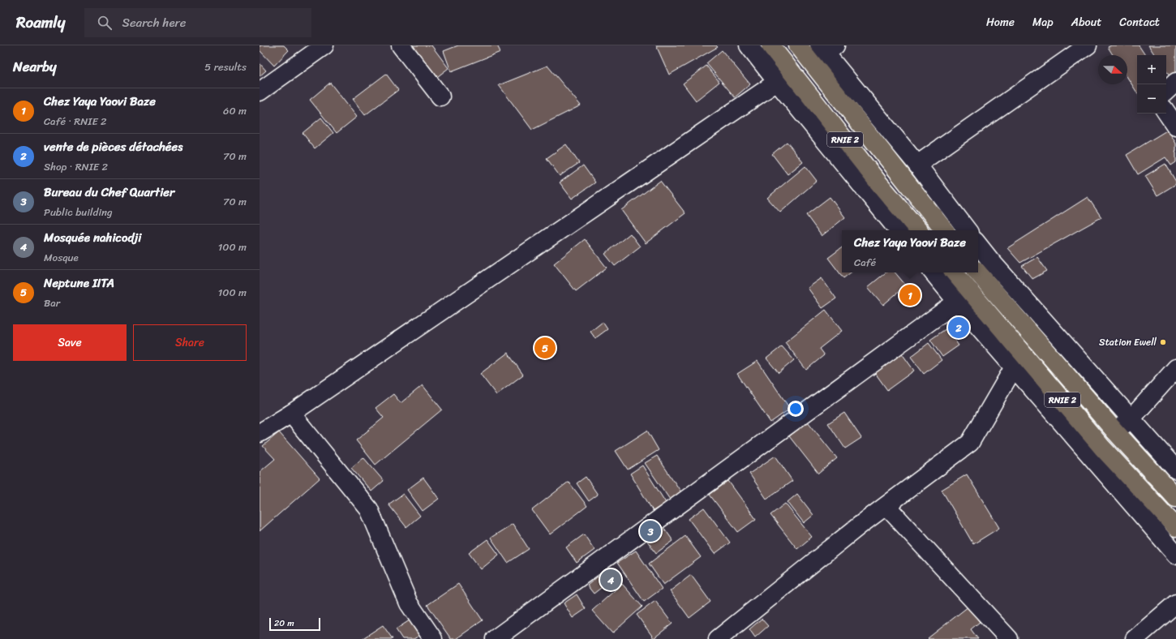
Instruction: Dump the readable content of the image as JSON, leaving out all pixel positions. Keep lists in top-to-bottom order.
{
  "streets": {
    "highway": ["RNIE 2"]
  },
  "places": ["Station Ewell"],
  "scale_bar": "20 m",
  "north": "right",
  "page": {
    "header": "Roamly",
    "search": "Search here",
    "nav": [
      "Home",
      "Map",
      "About",
      "Contact"
    ],
    "heading": ["Nearby", "5 results"],
    "map_buttons": ["+", "−"],
    "list": [
      {
        "mark": "1",
        "name": "Chez Yaya Yaovi Baze",
        "note": "Café · RNIE 2",
        "value": "60 m"
      },
      {
        "mark": "2",
        "name": "vente de pièces détachées",
        "note": "Shop · RNIE 2",
        "value": "70 m"
      },
      {
        "mark": "3",
        "name": "Bureau du Chef Quartier",
        "note": "Public building",
        "value": "70 m"
      },
      {
        "mark": "4",
        "name": "Mosquée nahicodji",
        "note": "Mosque",
        "value": "100 m"
      },
      {
        "mark": "5",
        "name": "Neptune IITA",
        "note": "Bar",
        "value": "100 m"
      }
    ],
    "popup": ["Chez Yaya Yaovi Baze", "Café"],
    "pins": [
      "1",
      "2",
      "5",
      "3",
      "4"
    ],
    "buttons": ["Save", "Share"],
    "scale": "20 m"
  }
}
